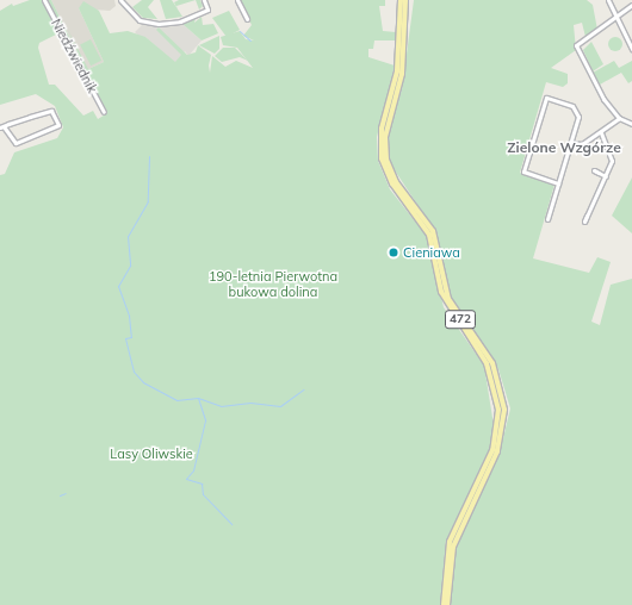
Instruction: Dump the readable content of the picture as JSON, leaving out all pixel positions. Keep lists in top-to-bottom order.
{
  "streets": {
    "main road": ["472"],
    "street": ["Niedźwiednik"]
  },
  "districts": ["Zielone Wzgórze"],
  "parks": ["190-letnia Pierwotna bukowa dolina", "Lasy Oliwskie"],
  "places": ["Cieniawa"]
}
